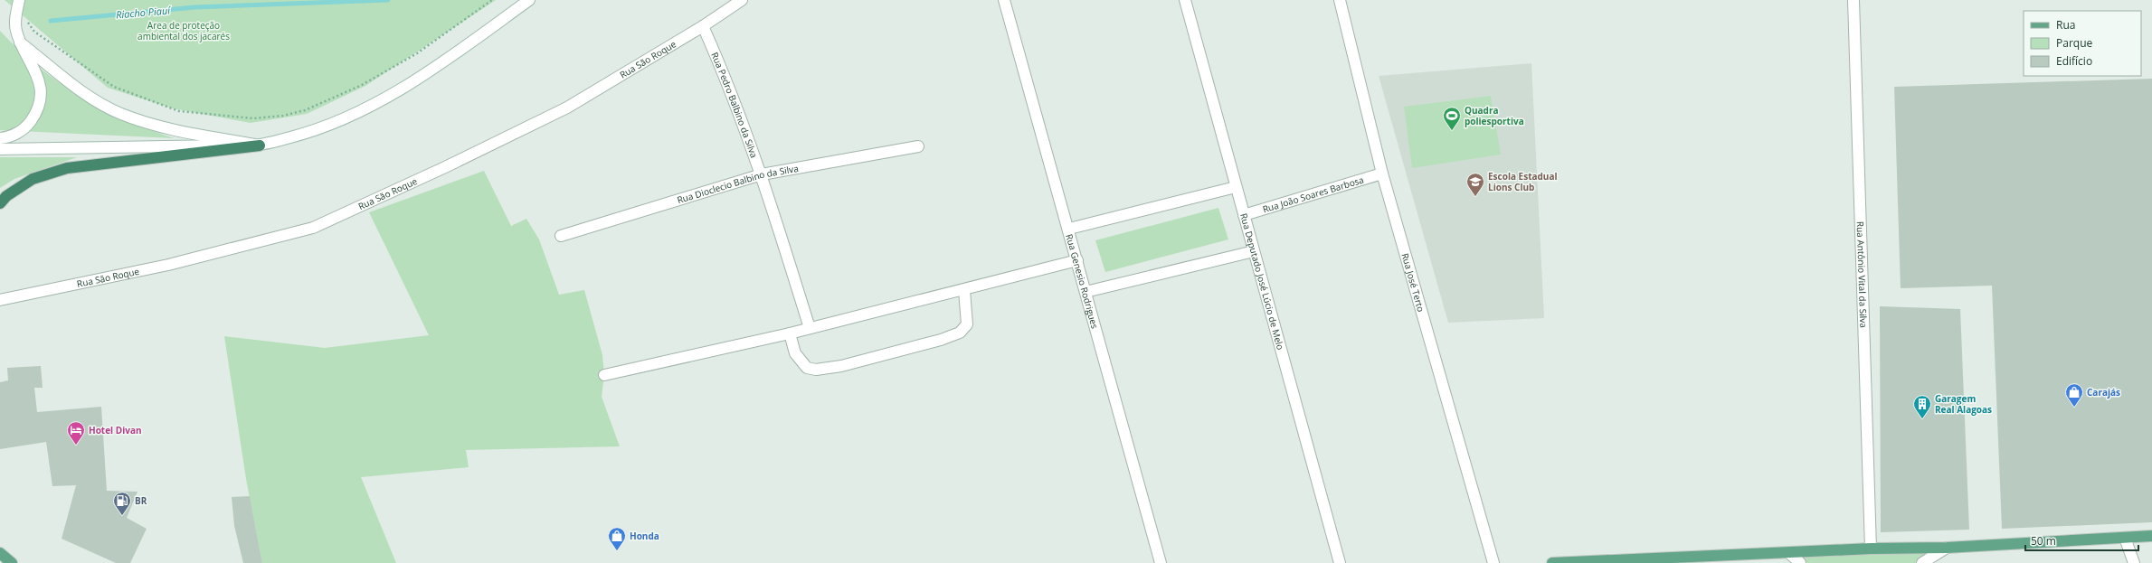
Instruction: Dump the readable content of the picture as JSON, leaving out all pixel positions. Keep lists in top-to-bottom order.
{
  "streets": {
    "street": [
      "Rua São Roque",
      "Rua Pedro Balbino da Silva",
      "Rua Dioclecio Balbino da Silva",
      "Rua João Soares Barbosa",
      "Rua Antônio Vital da Silva",
      "Rua Genesio Rodrigues",
      "Rua Deputado José Lúcio de Melo",
      "Rua José Terto"
    ]
  },
  "crossings": [
    ["Rua São Roque", "Rua Pedro Balbino da Silva"],
    ["Rua Pedro Balbino da Silva", "Rua Dioclecio Balbino da Silva"],
    ["Rua João Soares Barbosa", "Rua Deputado José Lúcio de Melo"],
    ["Rua João Soares Barbosa", "Rua José Terto"]
  ],
  "water": ["Riacho Piauí"],
  "parks": ["Area de proteção ambiental dos jacarés"],
  "places": {
    "sports": ["Quadra poliesportiva"],
    "school or university": ["Escola Estadual Lions Club"],
    "shop": ["Carajás", "Honda"],
    "building": ["Garagem Real Alagoas"],
    "hotel": ["Hotel Divan"],
    "fuel station": ["BR"]
  },
  "legend": ["Rua", "Parque", "Edifício"],
  "scale_bar": "50 m"
}
